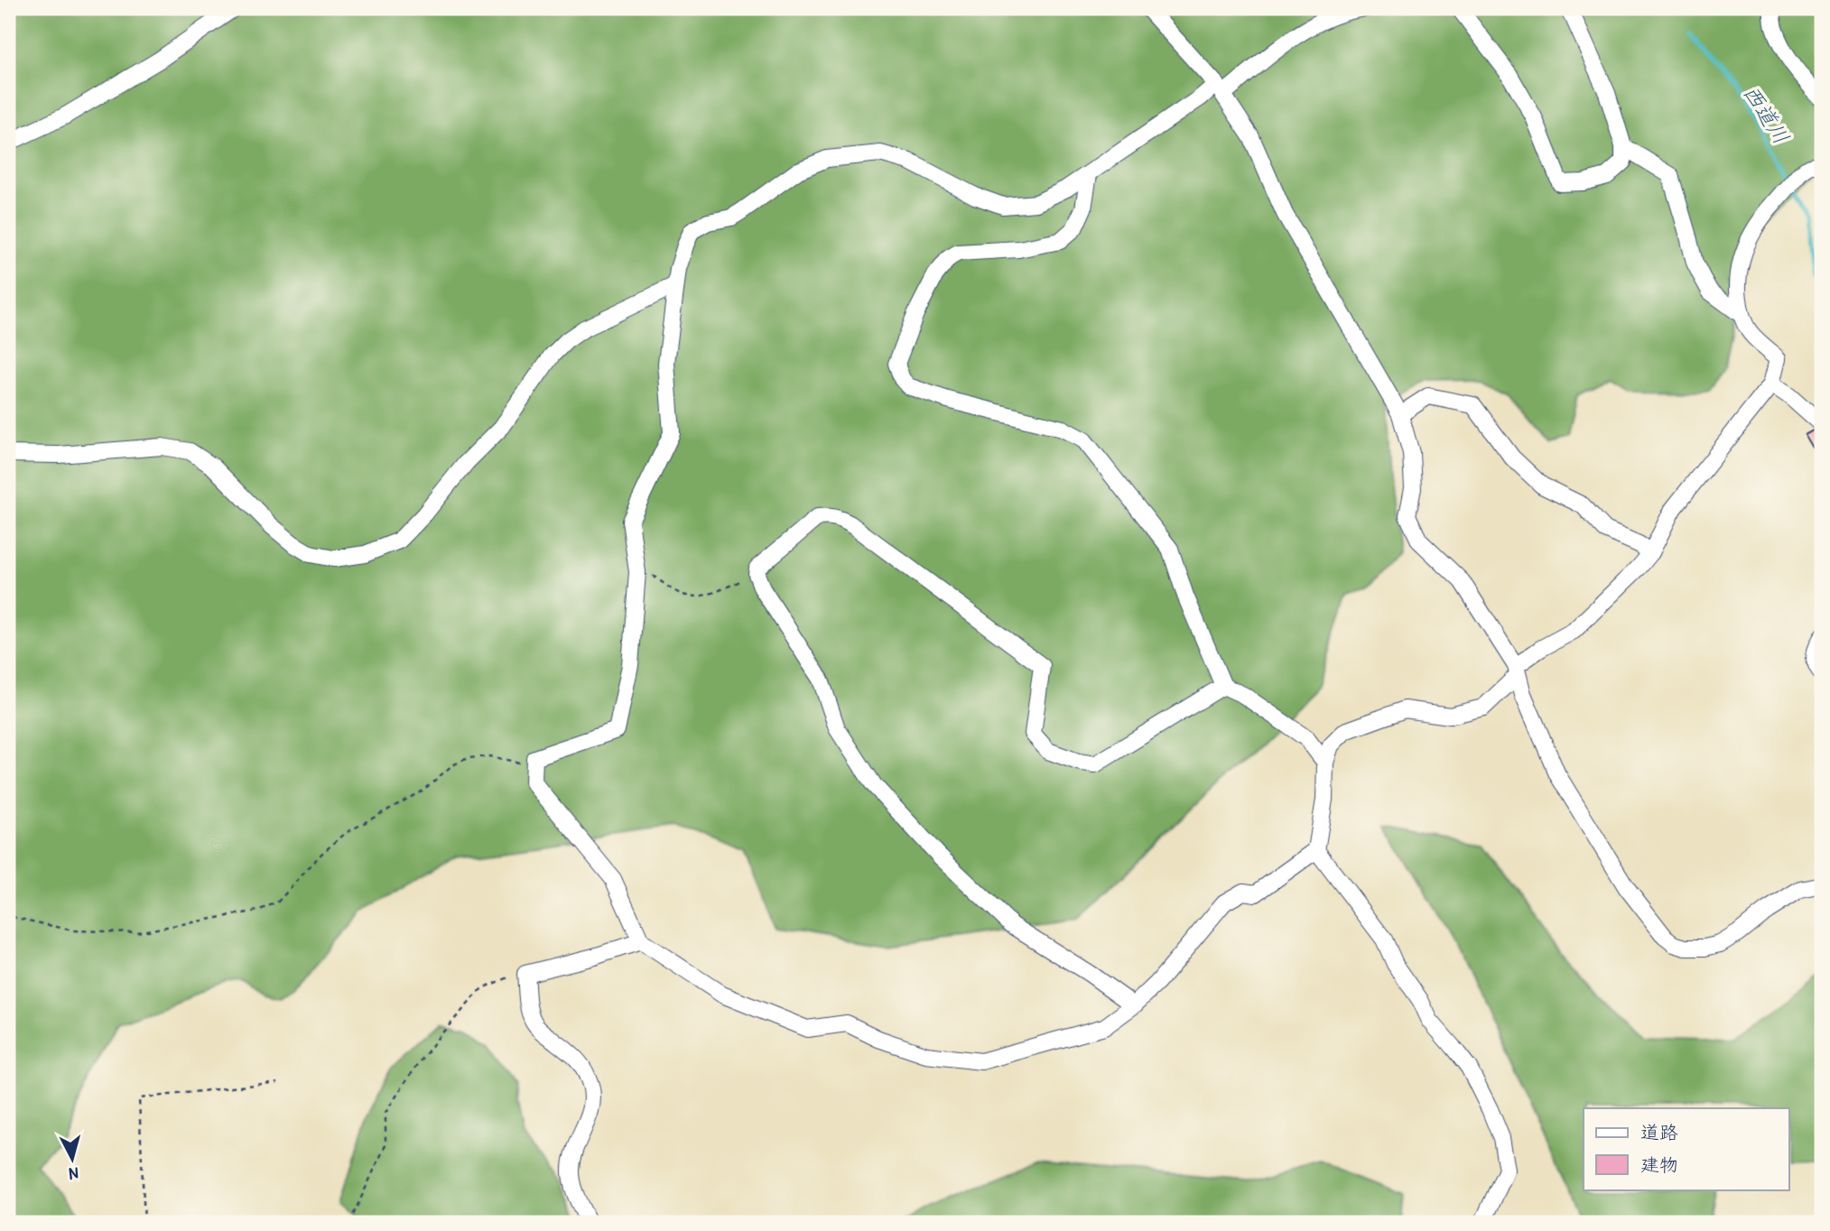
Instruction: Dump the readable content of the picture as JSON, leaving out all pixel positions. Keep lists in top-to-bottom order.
{
  "water": ["西道川"],
  "legend": ["道路", "建物"],
  "north": "bottom"
}
